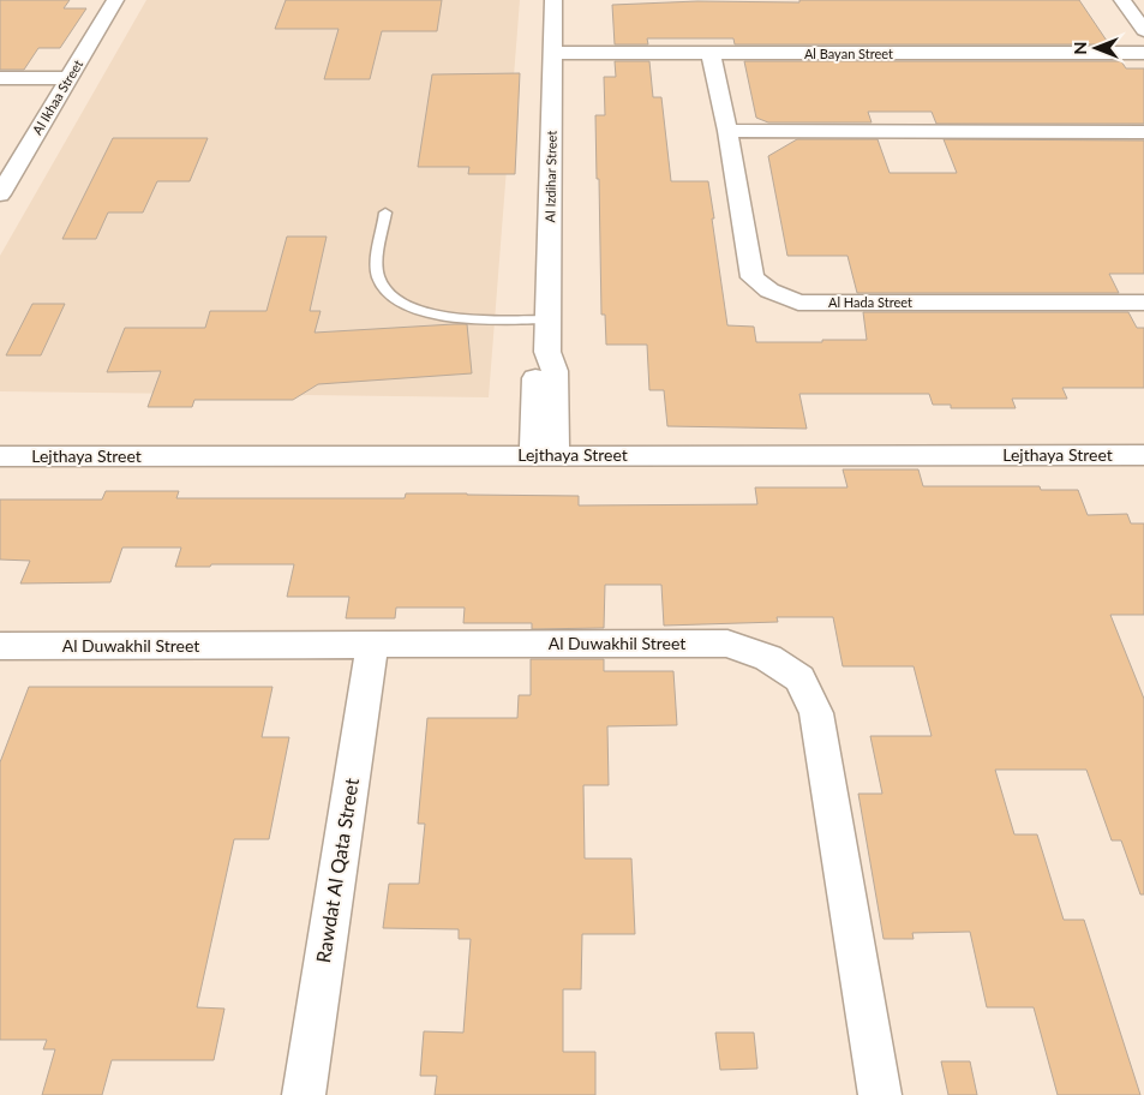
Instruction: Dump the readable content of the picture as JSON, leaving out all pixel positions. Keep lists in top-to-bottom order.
{
  "streets": {
    "street": [
      "Al Bayan Street",
      "Al Ikhaa Street",
      "Al Izdihar Street",
      "Al Hada Street",
      "Lejthaya Street",
      "Al Duwakhil Street",
      "Rawdat Al Qata Street"
    ]
  },
  "crossings": [
    ["Al Bayan Street", "Al Izdihar Street"],
    ["Al Bayan Street", "Al Hada Street"],
    ["Al Izdihar Street", "Lejthaya Street"],
    ["Al Duwakhil Street", "Rawdat Al Qata Street"]
  ],
  "north": "left"
}
